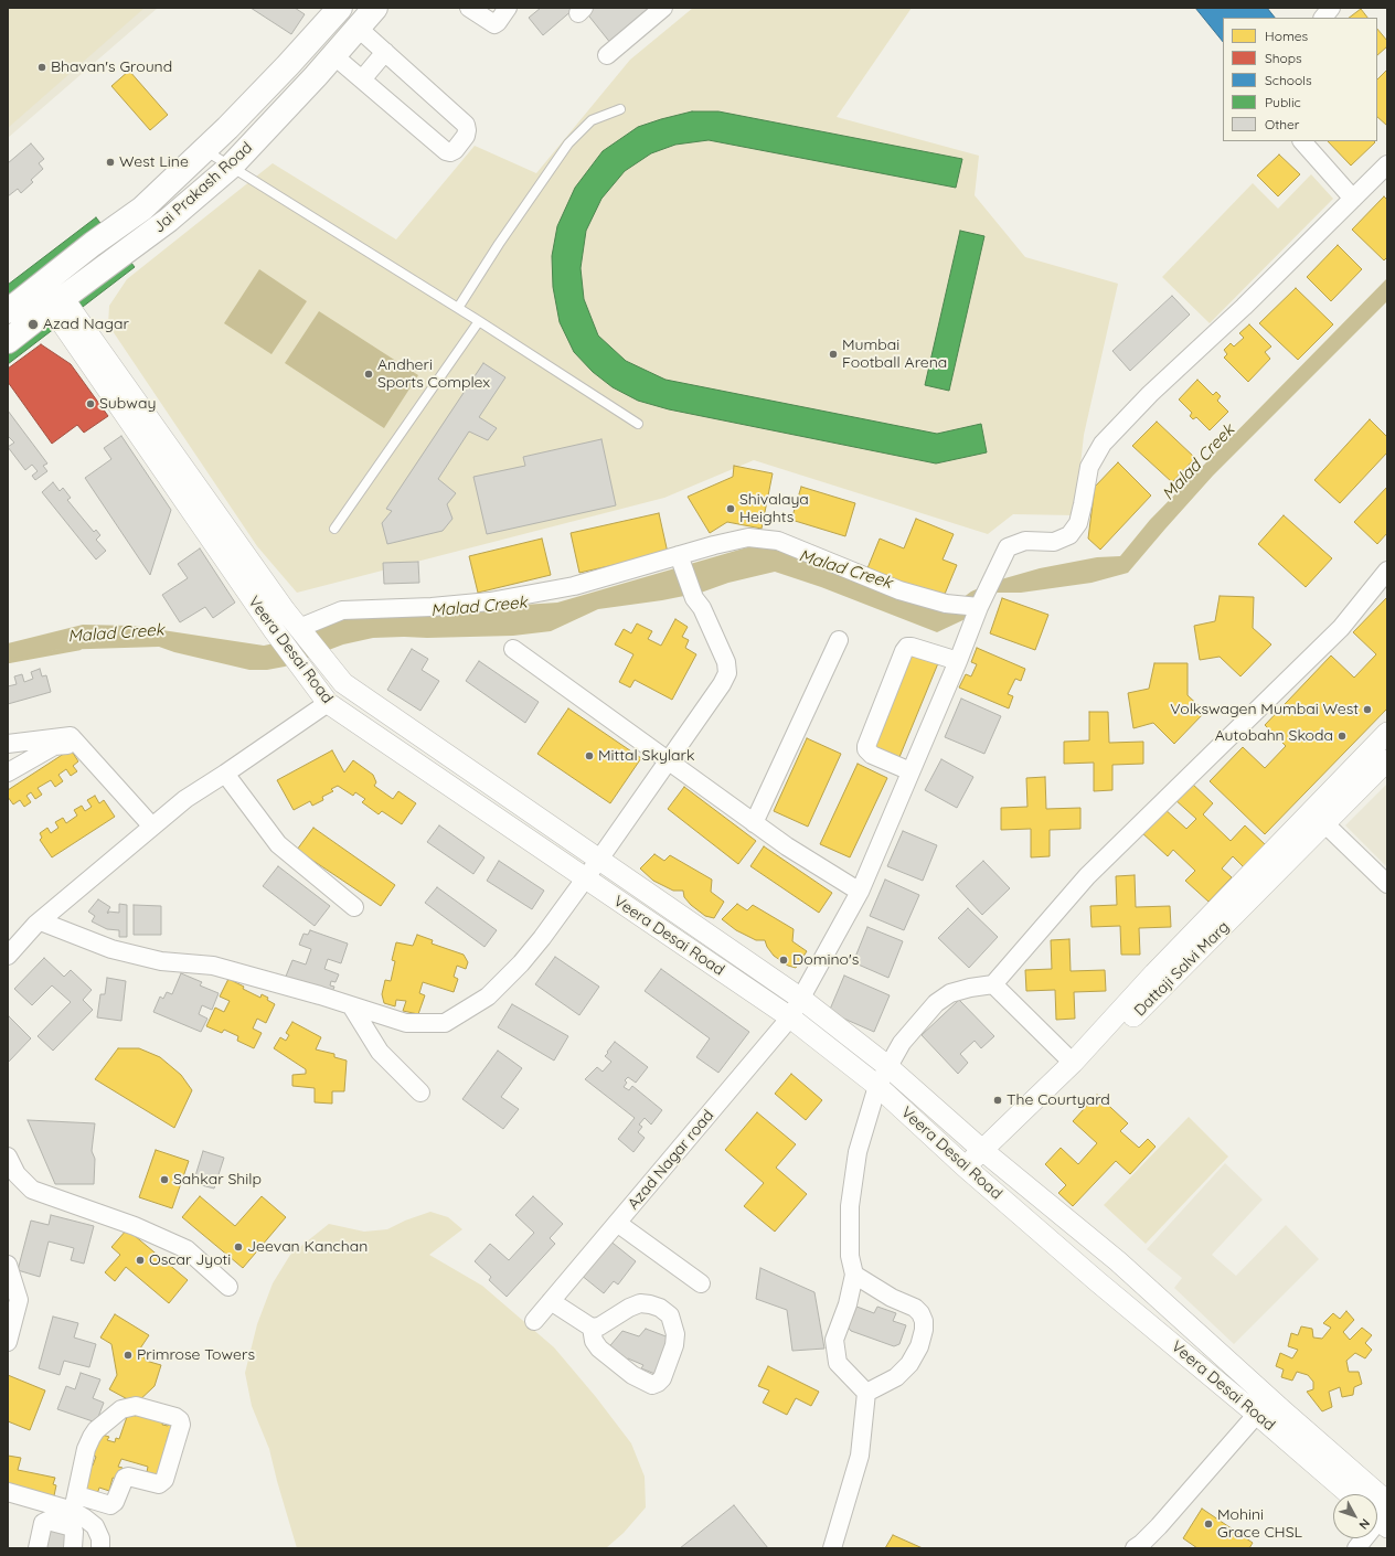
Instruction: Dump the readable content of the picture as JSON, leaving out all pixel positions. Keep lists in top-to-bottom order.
{
  "streets": {
    "main road": ["Jai Prakash Road"],
    "street": ["Veera Desai Road", "Dattaji Salvi Marg", "Azad Nagar road"]
  },
  "crossings": [
    ["Jai Prakash Road", "Veera Desai Road"],
    ["Veera Desai Road", "Dattaji Salvi Marg"],
    ["Veera Desai Road", "Azad Nagar road"]
  ],
  "water": ["Malad Creek"],
  "places": [
    "Bhavan's Ground",
    "West Line",
    "Azad Nagar",
    "Mumbai Football Arena",
    "Andheri Sports Complex",
    "Subway",
    "Shivalaya Heights",
    "Volkswagen Mumbai West",
    "Autobahn Skoda",
    "Mittal Skylark",
    "Domino's",
    "The Courtyard",
    "Sahkar Shilp",
    "Jeevan Kanchan",
    "Oscar Jyoti",
    "Primrose Towers",
    "Mohini Grace CHSL"
  ],
  "legend": [
    "Homes",
    "Shops",
    "Schools",
    "Public",
    "Other"
  ],
  "north": "bottom right"
}
